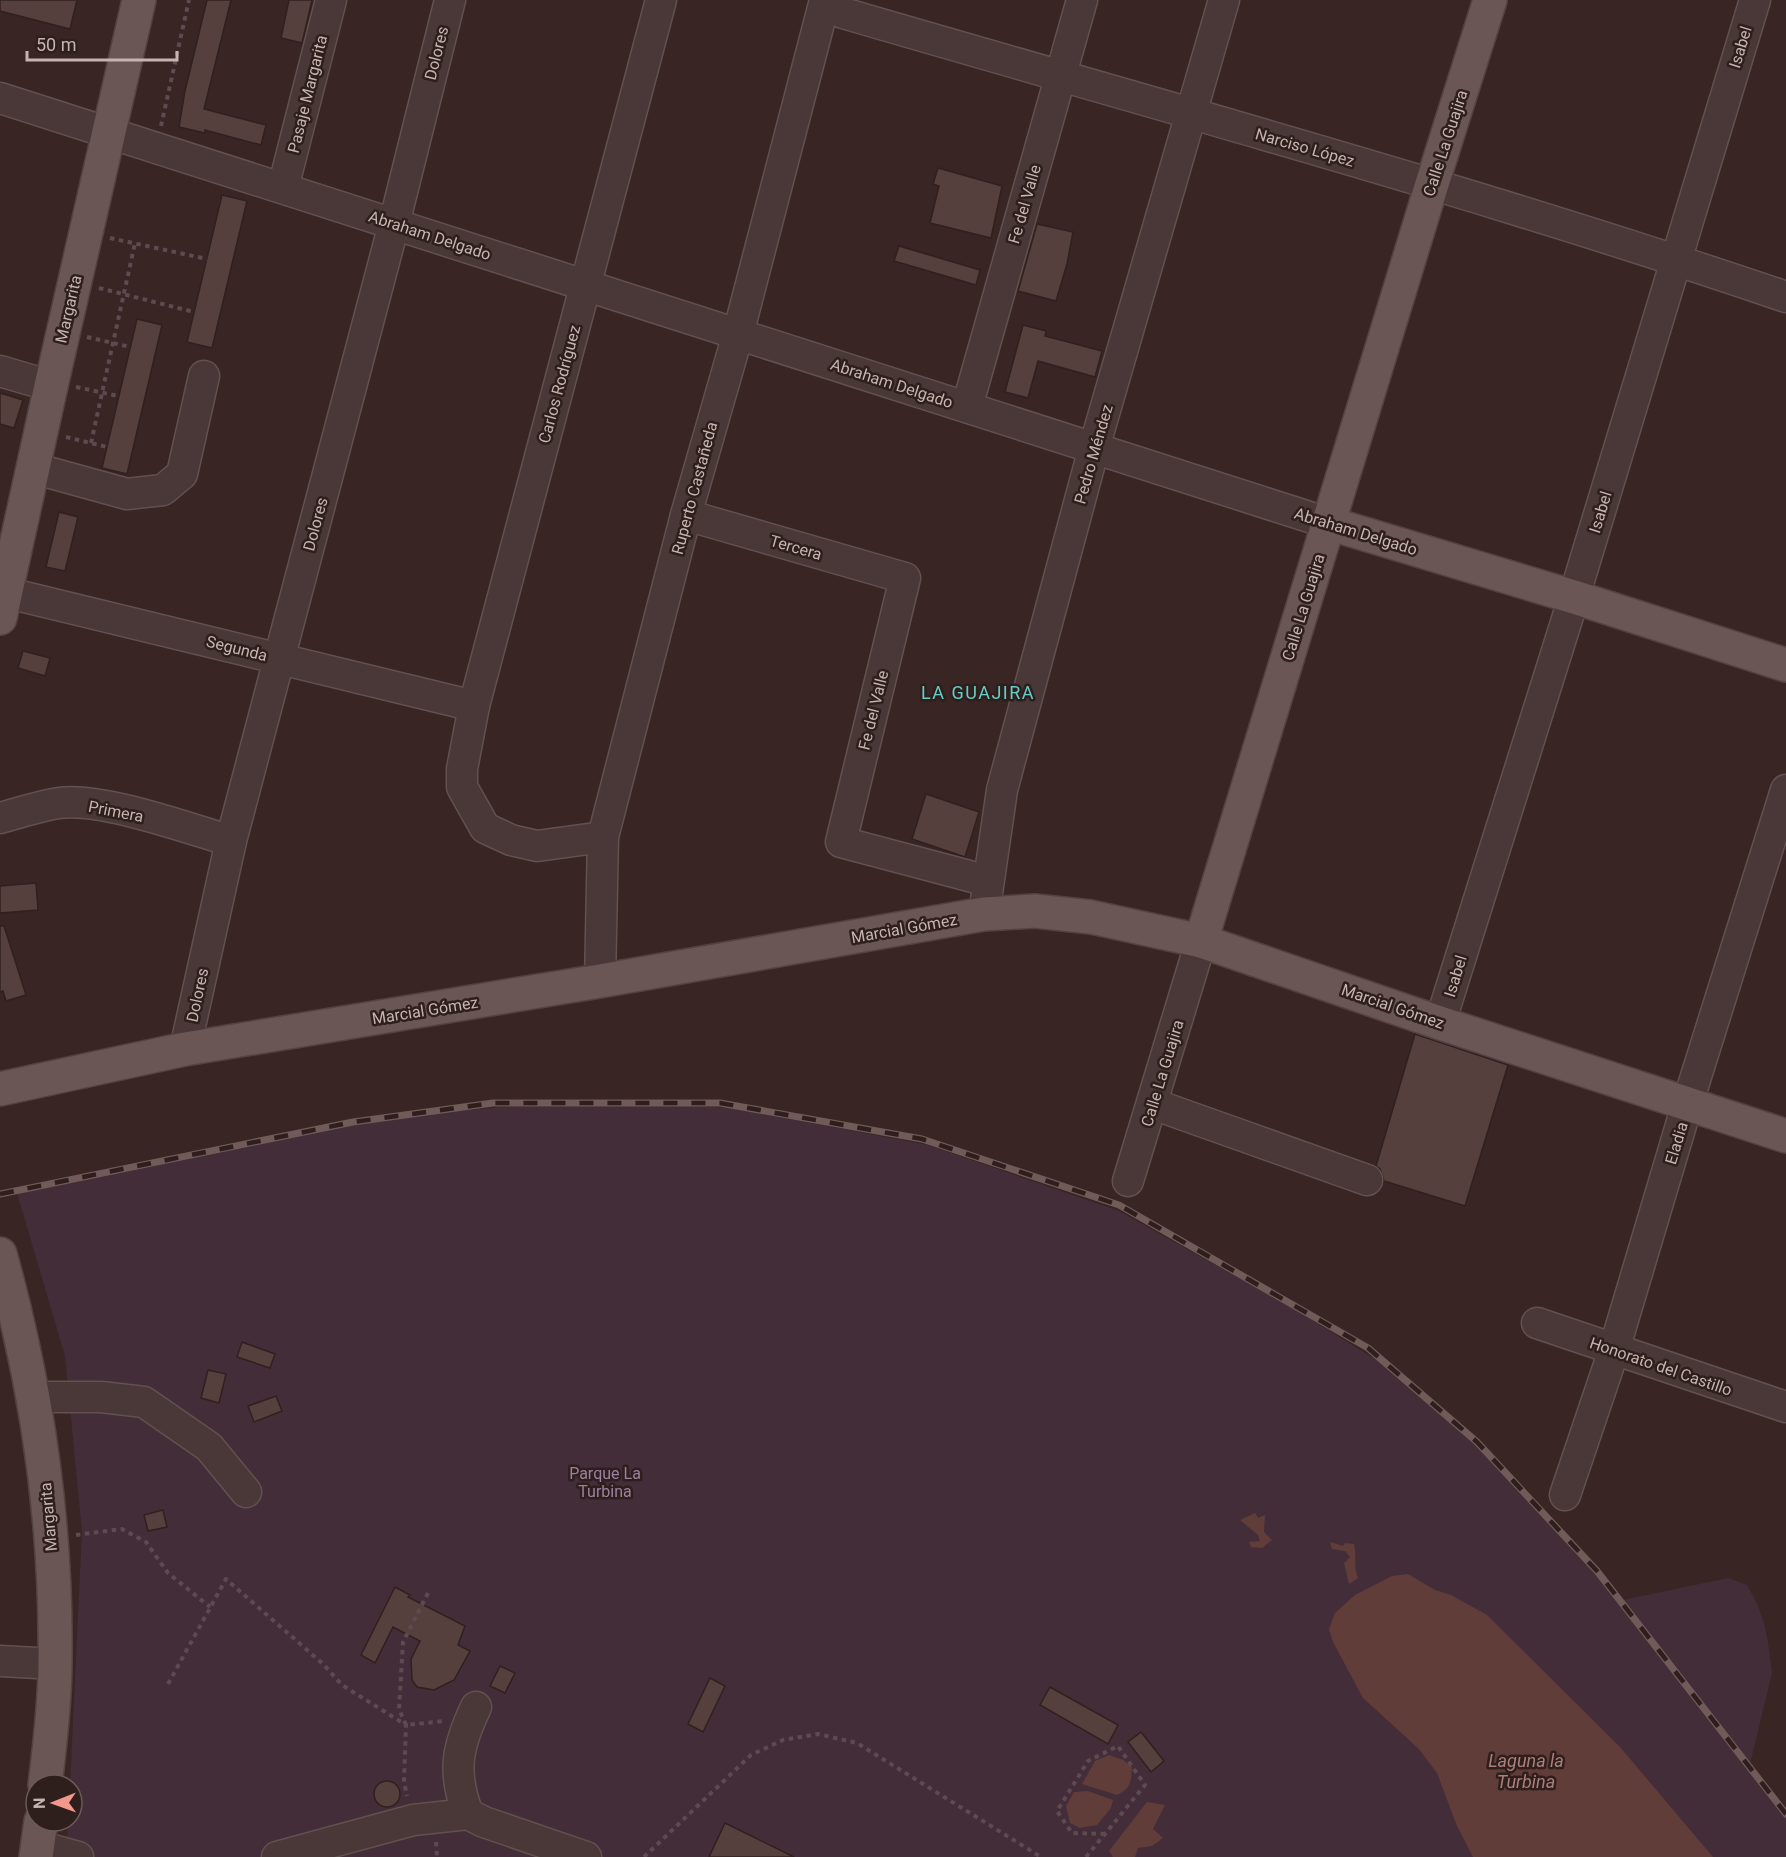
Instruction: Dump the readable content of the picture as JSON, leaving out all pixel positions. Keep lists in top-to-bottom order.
{
  "streets": {
    "main road": [
      "Calle La Guajira",
      "Abraham Delgado",
      "Margarita",
      "Marcial Gómez"
    ],
    "street": [
      "Isabel",
      "Dolores",
      "Pasaje Margarita",
      "Narciso López",
      "Fe del Valle",
      "Carlos Rodríguez",
      "Pedro Méndez",
      "Ruperto Castañeda",
      "Tercera",
      "Segunda",
      "Primera",
      "Eladia",
      "Honorato del Castillo"
    ]
  },
  "crossings": [
    ["Isabel", "Narciso López"],
    ["Isabel", "Abraham Delgado"],
    ["Isabel", "Marcial Gómez"],
    ["Dolores", "Abraham Delgado"],
    ["Dolores", "Segunda"],
    ["Dolores", "Primera"],
    ["Dolores", "Marcial Gómez"],
    ["Pasaje Margarita", "Abraham Delgado"],
    ["Calle La Guajira", "Narciso López"],
    ["Calle La Guajira", "Abraham Delgado"],
    ["Calle La Guajira", "Marcial Gómez"],
    ["Narciso López", "Fe del Valle"],
    ["Narciso López", "Pedro Méndez"],
    ["Narciso López", "Ruperto Castañeda"],
    ["Fe del Valle", "Abraham Delgado"],
    ["Fe del Valle", "Pedro Méndez"],
    ["Fe del Valle", "Tercera"],
    ["Abraham Delgado", "Margarita"],
    ["Abraham Delgado", "Carlos Rodríguez"],
    ["Abraham Delgado", "Pedro Méndez"],
    ["Abraham Delgado", "Ruperto Castañeda"],
    ["Margarita", "Segunda"],
    ["Carlos Rodríguez", "Ruperto Castañeda"],
    ["Carlos Rodríguez", "Segunda"],
    ["Pedro Méndez", "Marcial Gómez"],
    ["Ruperto Castañeda", "Tercera"],
    ["Ruperto Castañeda", "Marcial Gómez"],
    ["Marcial Gómez", "Eladia"],
    ["Eladia", "Honorato del Castillo"]
  ],
  "districts": ["LA GUAJIRA"],
  "water": ["Laguna la Turbina"],
  "parks": ["Parque La Turbina"],
  "scale_bar": "50 m",
  "north": "left"
}
